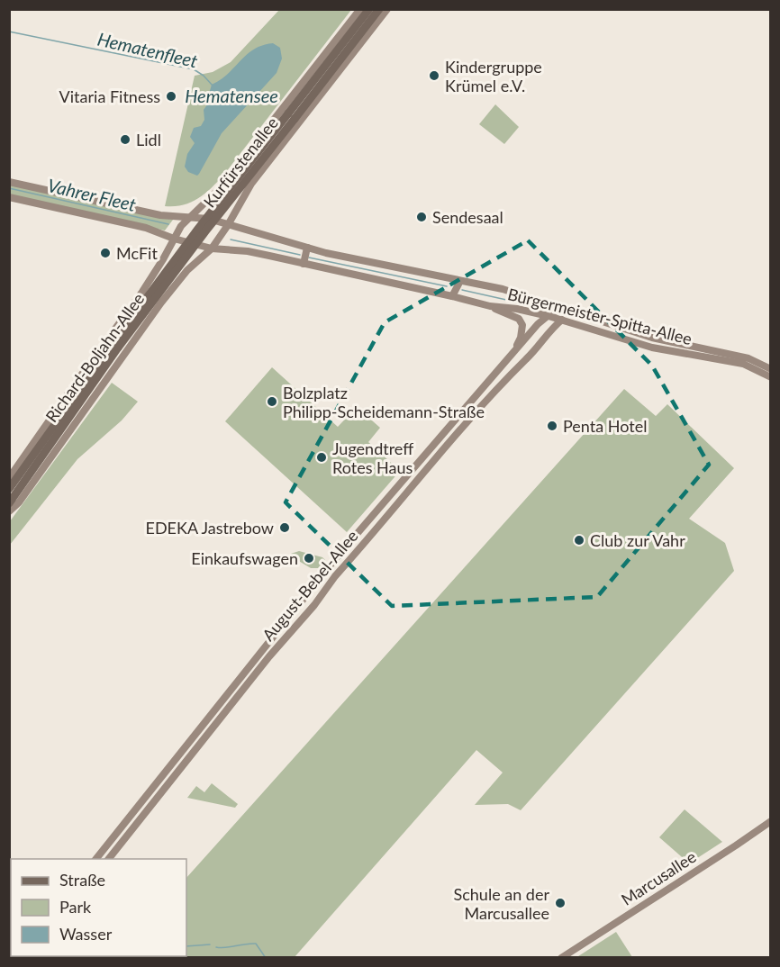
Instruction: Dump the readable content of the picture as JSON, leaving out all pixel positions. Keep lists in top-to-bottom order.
{
  "streets": {
    "main road": [
      "Kurfürstenallee",
      "Bürgermeister-Spitta-Allee",
      "Richard-Boljahn-Allee",
      "August-Bebel-Allee",
      "Marcusallee"
    ]
  },
  "crossings": [
    ["Kurfürstenallee", "Bürgermeister-Spitta-Allee"],
    ["Kurfürstenallee", "Richard-Boljahn-Allee"],
    ["Bürgermeister-Spitta-Allee", "Richard-Boljahn-Allee"],
    ["Bürgermeister-Spitta-Allee", "August-Bebel-Allee"]
  ],
  "water": ["Hematenfleet", "Hematensee", "Vahrer Fleet"],
  "places": [
    "Kindergruppe Krümel e.V.",
    "Vitaria Fitness",
    "Lidl",
    "Sendesaal",
    "McFit",
    "Bolzplatz Philipp-Scheidemann-Straße",
    "Penta Hotel",
    "Jugendtreff Rotes Haus",
    "EDEKA Jastrebow",
    "Club zur Vahr",
    "Einkaufswagen",
    "Schule an der Marcusallee"
  ],
  "legend": ["Straße", "Park", "Wasser"]
}
